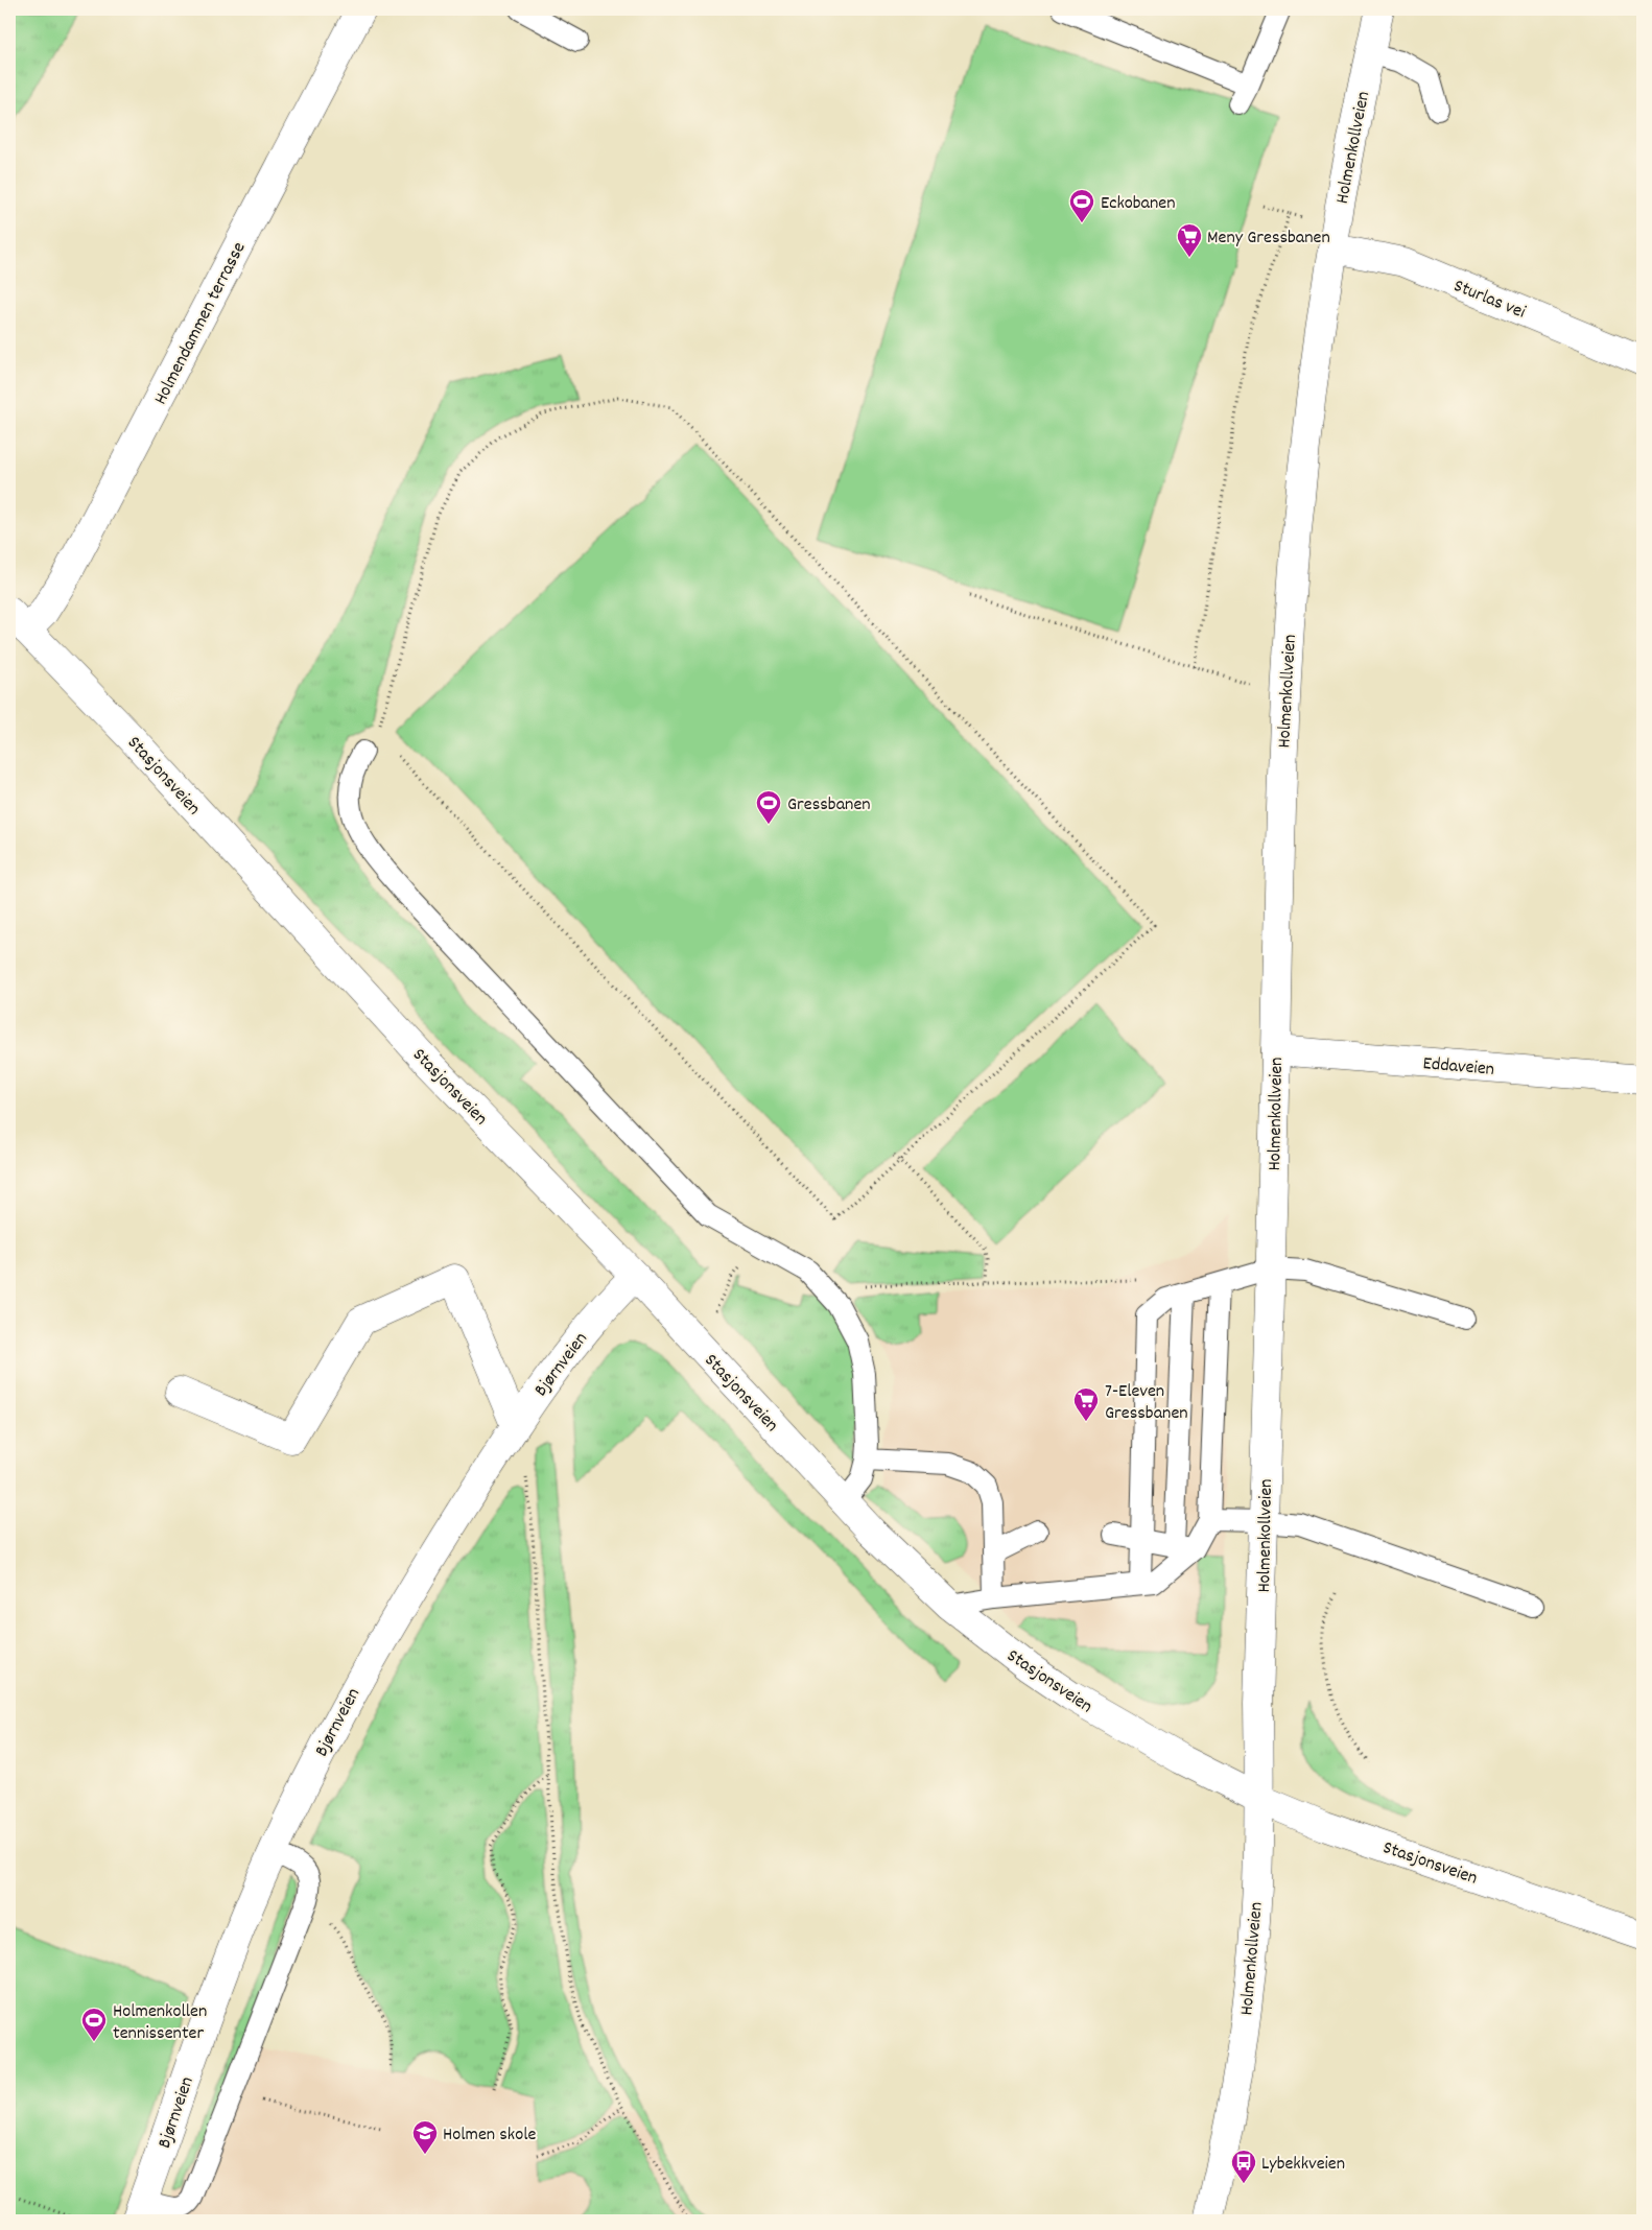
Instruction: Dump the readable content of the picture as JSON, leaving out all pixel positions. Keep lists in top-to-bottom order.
{
  "streets": {
    "street": [
      "Holmenkollveien",
      "Sturlas vei",
      "Holmendammen terrasse",
      "Stasjonsveien",
      "Eddaveien",
      "Bjørnveien"
    ]
  },
  "crossings": [
    ["Holmenkollveien", "Sturlas vei"],
    ["Holmenkollveien", "Stasjonsveien"],
    ["Holmenkollveien", "Eddaveien"],
    ["Holmendammen terrasse", "Stasjonsveien"],
    ["Stasjonsveien", "Bjørnveien"]
  ],
  "places": {
    "sports": ["Eckobanen", "Gressbanen", "Holmenkollen tennissenter"],
    "supermarket": ["Meny Gressbanen", "7-Eleven Gressbanen"],
    "school or university": ["Holmen skole"],
    "bus stop": ["Lybekkveien"]
  }
}
